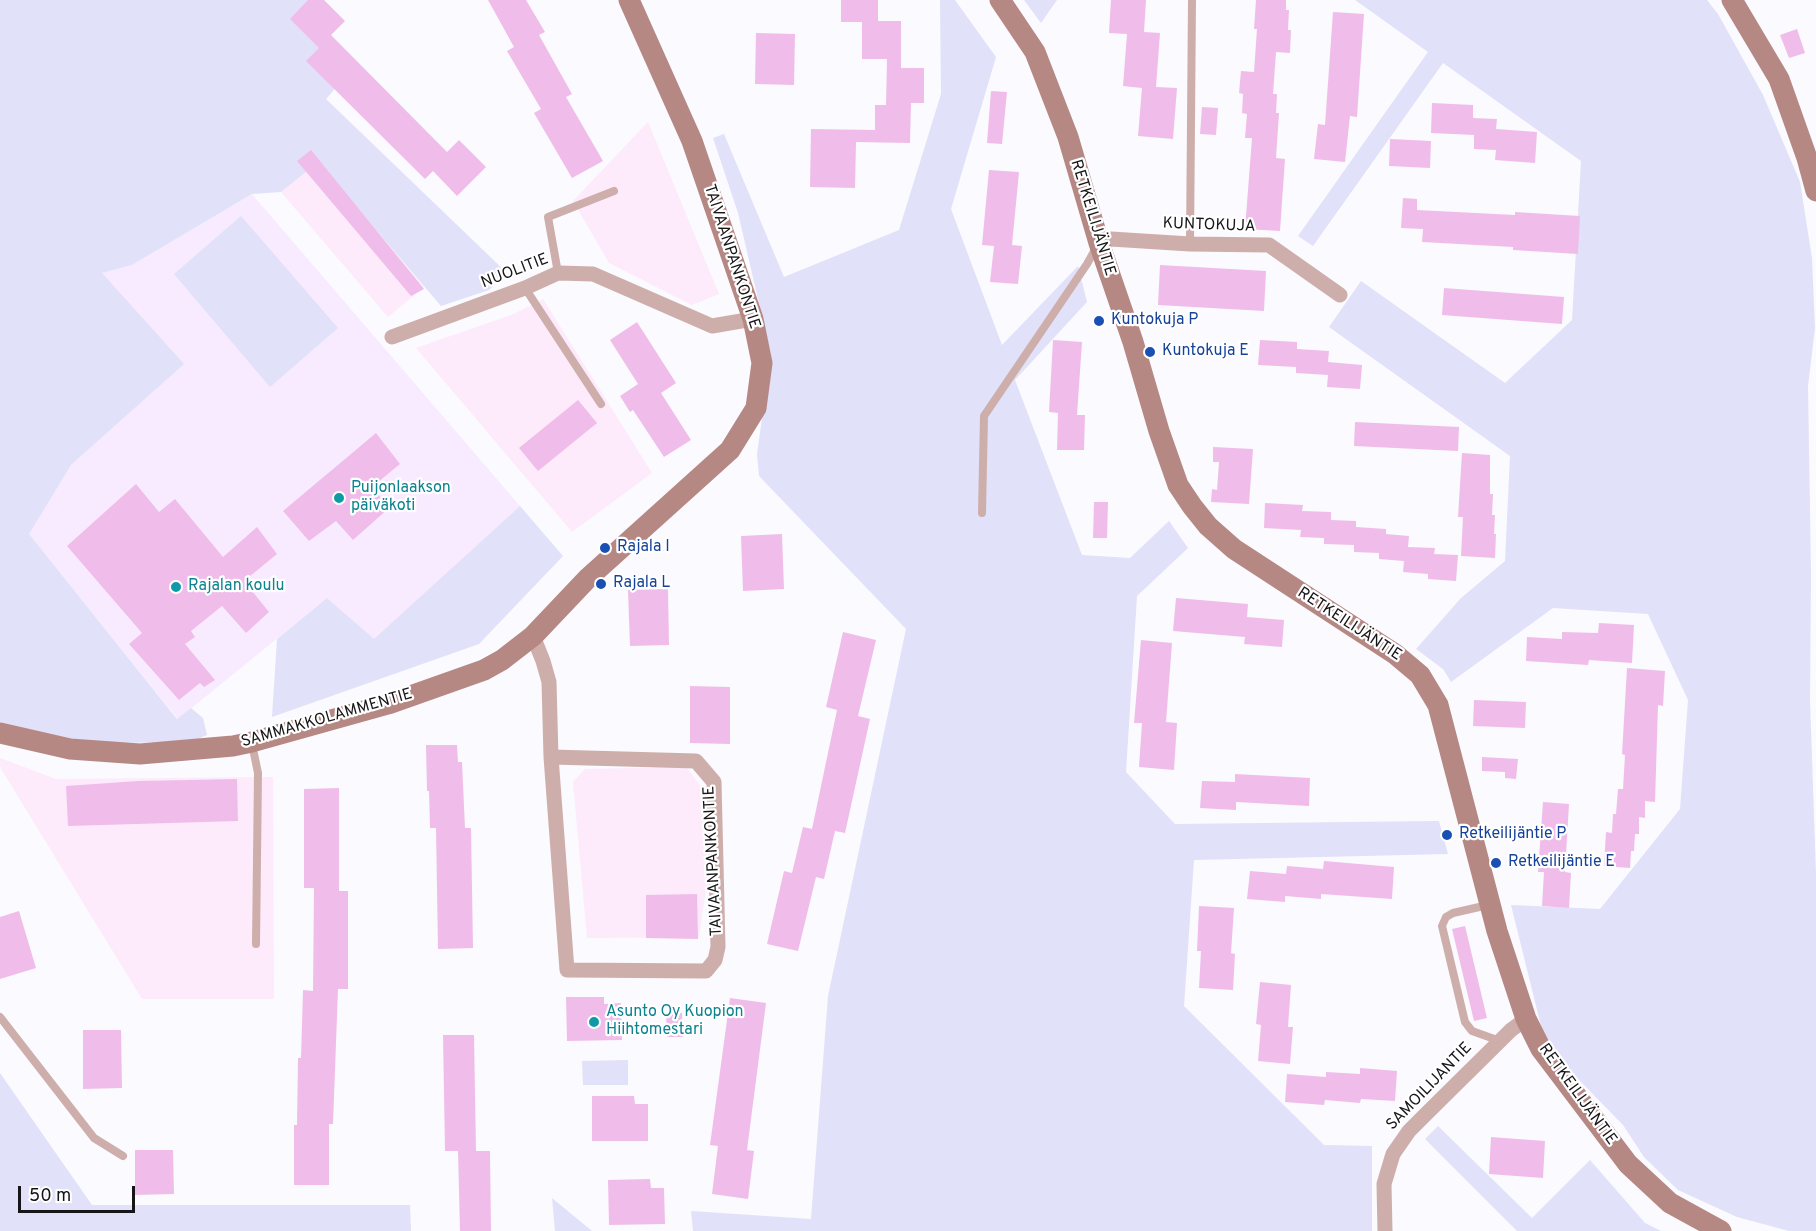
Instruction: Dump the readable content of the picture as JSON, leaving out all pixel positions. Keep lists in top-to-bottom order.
{
  "streets": {
    "street": [
      "RETKEILIJÄNTIE",
      "KUNTOKUJA",
      "TAIVAANPANKONTIE",
      "NUOLITIE",
      "SAMMAKKOLAMMENTIE",
      "SAMOILIJANTIE"
    ]
  },
  "crossings": [
    ["RETKEILIJÄNTIE", "KUNTOKUJA"],
    ["RETKEILIJÄNTIE", "SAMOILIJANTIE"],
    ["TAIVAANPANKONTIE", "NUOLITIE"],
    ["TAIVAANPANKONTIE", "SAMMAKKOLAMMENTIE"]
  ],
  "places": [
    "Kuntokuja P",
    "Kuntokuja E",
    "Puijonlaakson päiväkoti",
    "Rajala I",
    "Rajala L",
    "Rajalan koulu",
    "Retkeilijäntie P",
    "Retkeilijäntie E",
    "Asunto Oy Kuopion Hiihtomestari"
  ],
  "scale_bar": "50 m"
}
